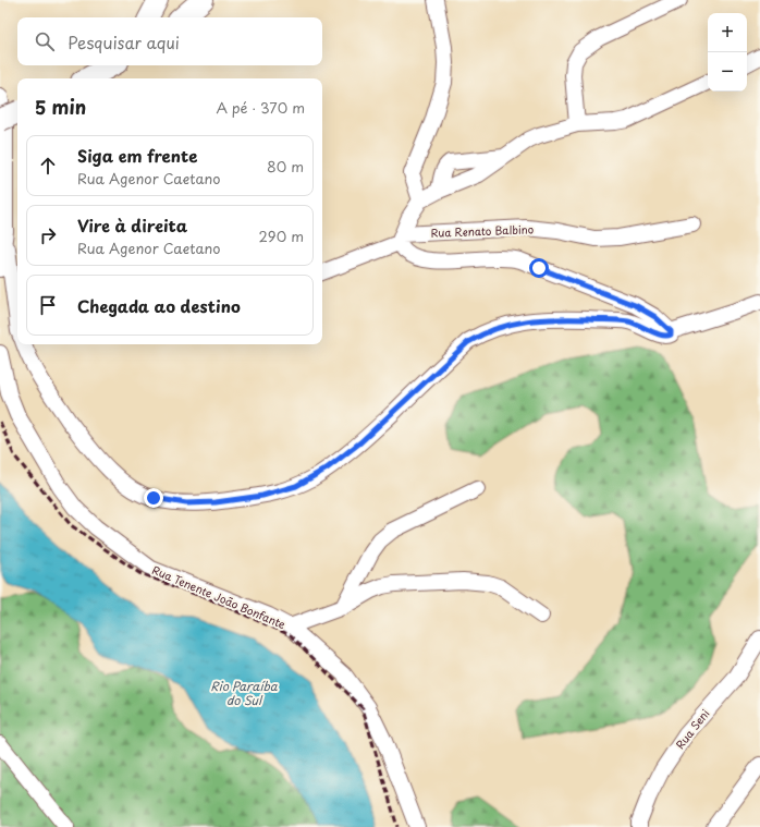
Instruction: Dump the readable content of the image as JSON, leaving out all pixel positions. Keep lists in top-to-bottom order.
{
  "streets": {
    "street": ["Rua Renato Balbino", "Rua Tenente João Bonfante", "Rua Seni"]
  },
  "water": ["Rio Paraíba do Sul"],
  "page": {
    "map_buttons": ["+", "−"],
    "search": "Pesquisar aqui",
    "heading": ["5 min", "A pé · 370 m"],
    "list": [
      ["Siga em frente", "Rua Agenor Caetano", "80 m"],
      ["Vire à direita", "Rua Agenor Caetano", "290 m"],
      "Chegada ao destino"
    ]
  }
}
